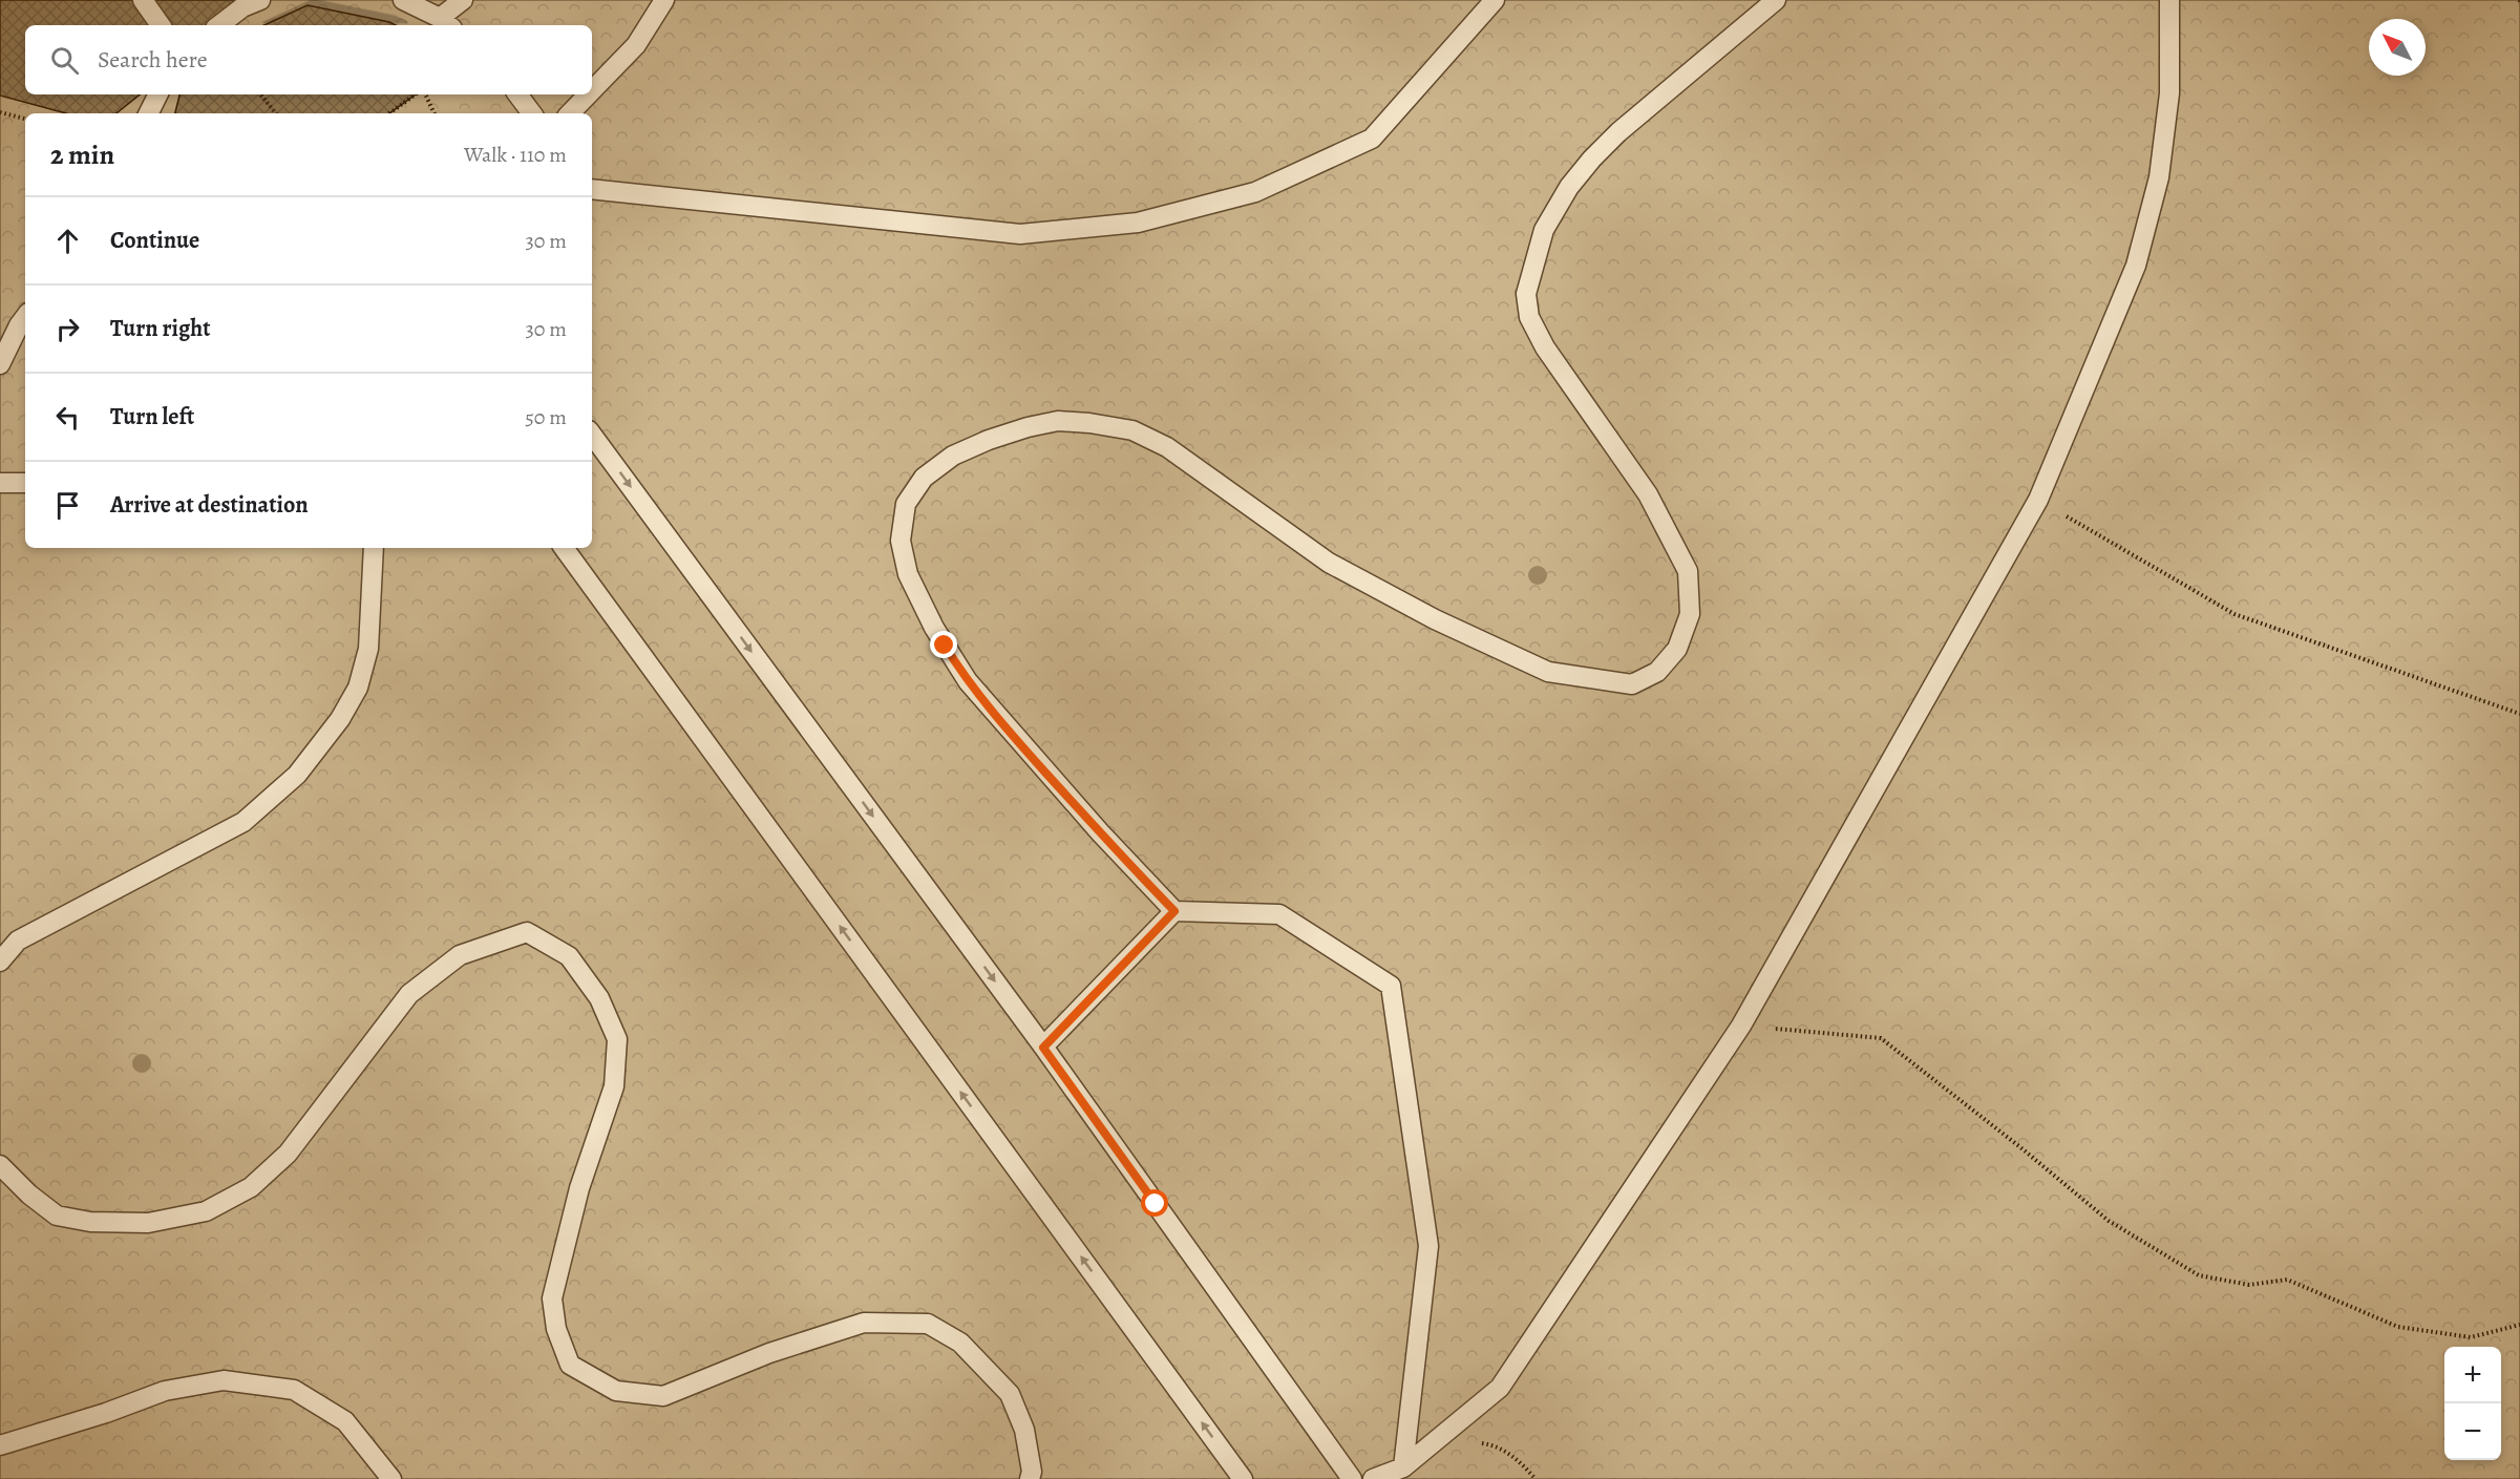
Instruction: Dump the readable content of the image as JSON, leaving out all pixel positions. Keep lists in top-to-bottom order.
{
  "north": "top left",
  "page": {
    "search": "Search here",
    "heading": ["2 min", "Walk · 110 m"],
    "list": [
      ["Continue", "30 m"],
      ["Turn right", "30 m"],
      ["Turn left", "50 m"],
      "Arrive at destination"
    ],
    "map_buttons": ["+", "−"]
  }
}
